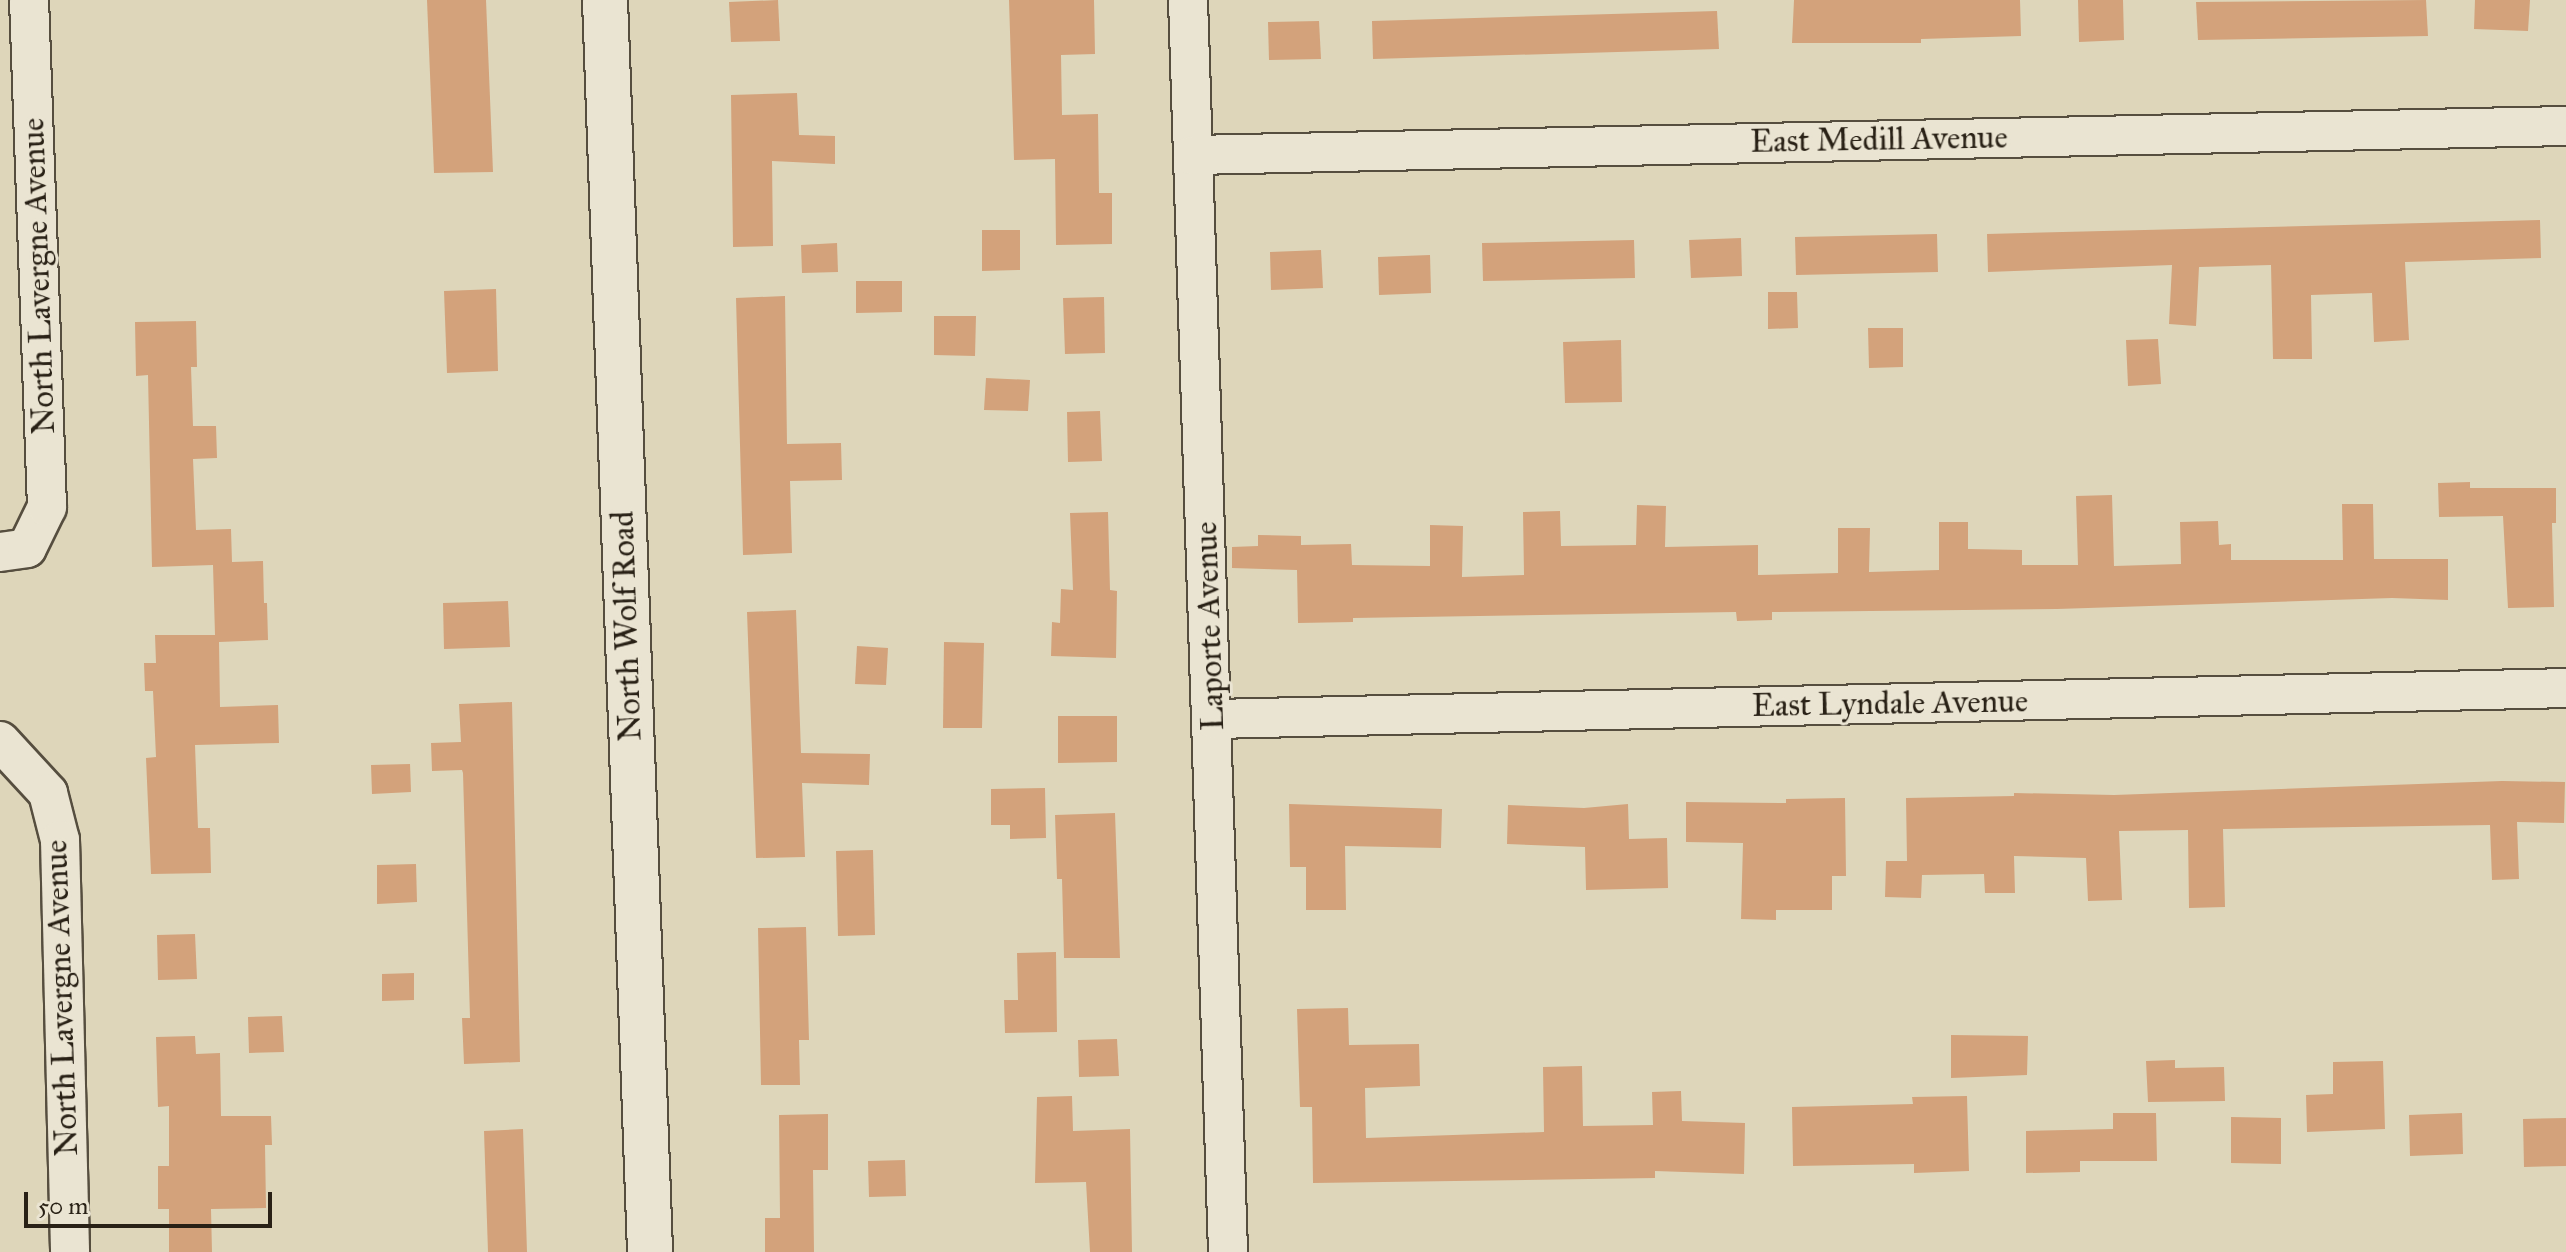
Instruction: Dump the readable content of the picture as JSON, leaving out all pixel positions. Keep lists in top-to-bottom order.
{
  "streets": {
    "main road": ["North Wolf Road"],
    "street": [
      "East Medill Avenue",
      "North Lavergne Avenue",
      "Laporte Avenue",
      "East Lyndale Avenue"
    ]
  },
  "crossings": [
    ["East Medill Avenue", "Laporte Avenue"],
    ["Laporte Avenue", "East Lyndale Avenue"]
  ],
  "scale_bar": "50 m"
}
